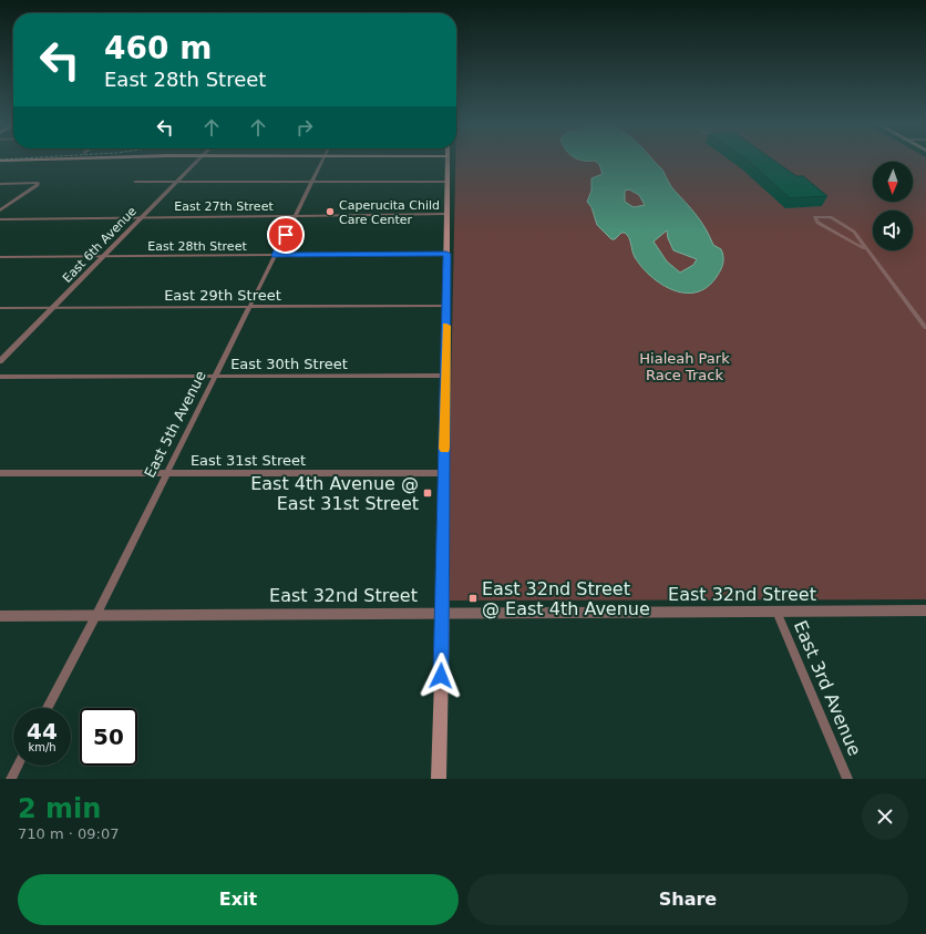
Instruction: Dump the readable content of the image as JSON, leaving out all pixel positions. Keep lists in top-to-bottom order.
{
  "streets": {
    "street": [
      "East 27th Street",
      "East 6th Avenue",
      "East 28th Street",
      "East 29th Street",
      "East 30th Street",
      "East 5th Avenue",
      "East 31st Street",
      "East 32nd Street",
      "East 3rd Avenue"
    ]
  },
  "crossings": [
    ["East 27th Street", "East 6th Avenue"],
    ["East 27th Street", "East 5th Avenue"],
    ["East 6th Avenue", "East 28th Street"],
    ["East 6th Avenue", "East 29th Street"],
    ["East 28th Street", "East 5th Avenue"],
    ["East 29th Street", "East 5th Avenue"],
    ["East 30th Street", "East 5th Avenue"],
    ["East 5th Avenue", "East 31st Street"],
    ["East 5th Avenue", "East 32nd Street"],
    ["East 32nd Street", "East 3rd Avenue"]
  ],
  "parks": ["Hialeah Park Race Track"],
  "places": {
    "other": ["Caperucita Child Care Center"],
    "transit": ["East 4th Avenue @ East 31st Street", "East 32nd Street @ East 4th Avenue"]
  },
  "north": "bottom",
  "page": {
    "turn": ["460 m", "East 28th Street"],
    "speed": "44 km/h",
    "limit": "50",
    "heading": ["2 min", "710 m · 09:07"],
    "buttons": ["Exit", "Share"]
  }
}
